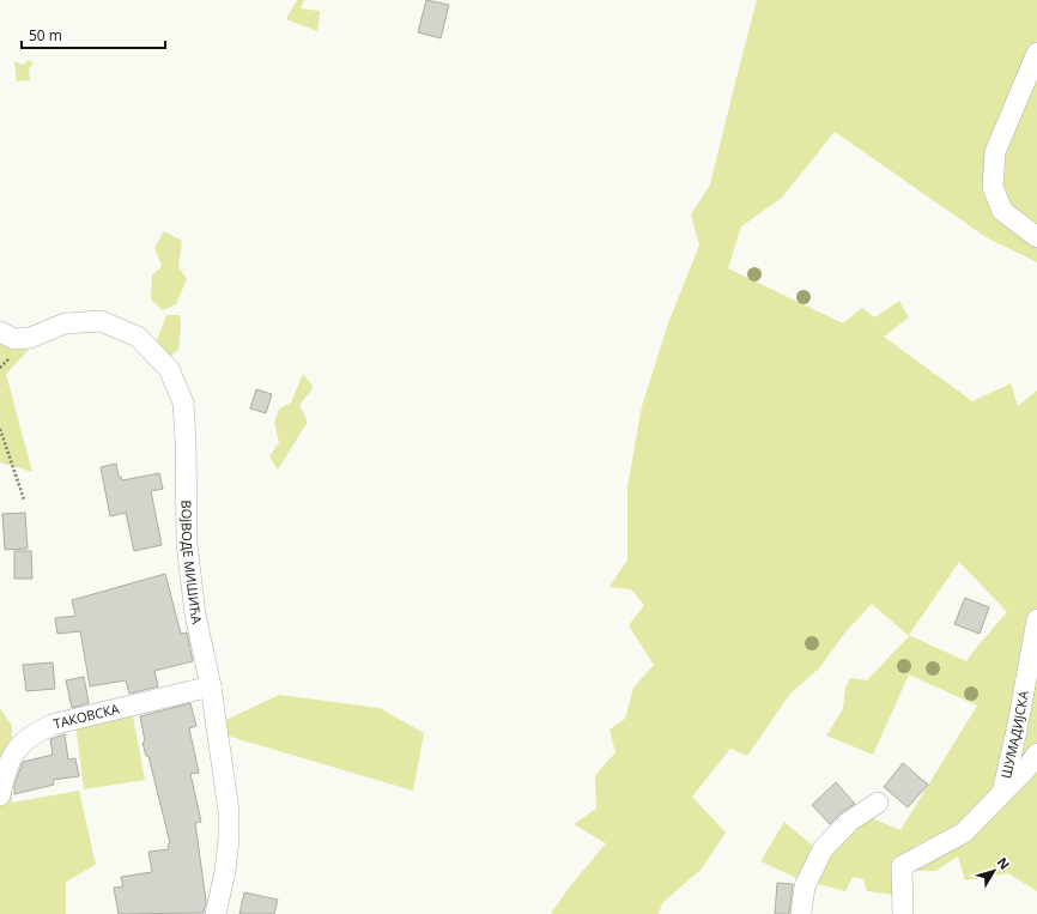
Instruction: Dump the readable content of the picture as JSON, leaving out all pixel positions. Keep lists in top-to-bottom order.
{
  "streets": {
    "street": ["ВОЈВОДЕ МИШИЋА", "ТАКОВСКА", "ШУМАДИЈСКА"]
  },
  "crossings": [
    ["ВОЈВОДЕ МИШИЋА", "ТАКОВСКА"]
  ],
  "scale_bar": "50 m",
  "north": "top right"
}
